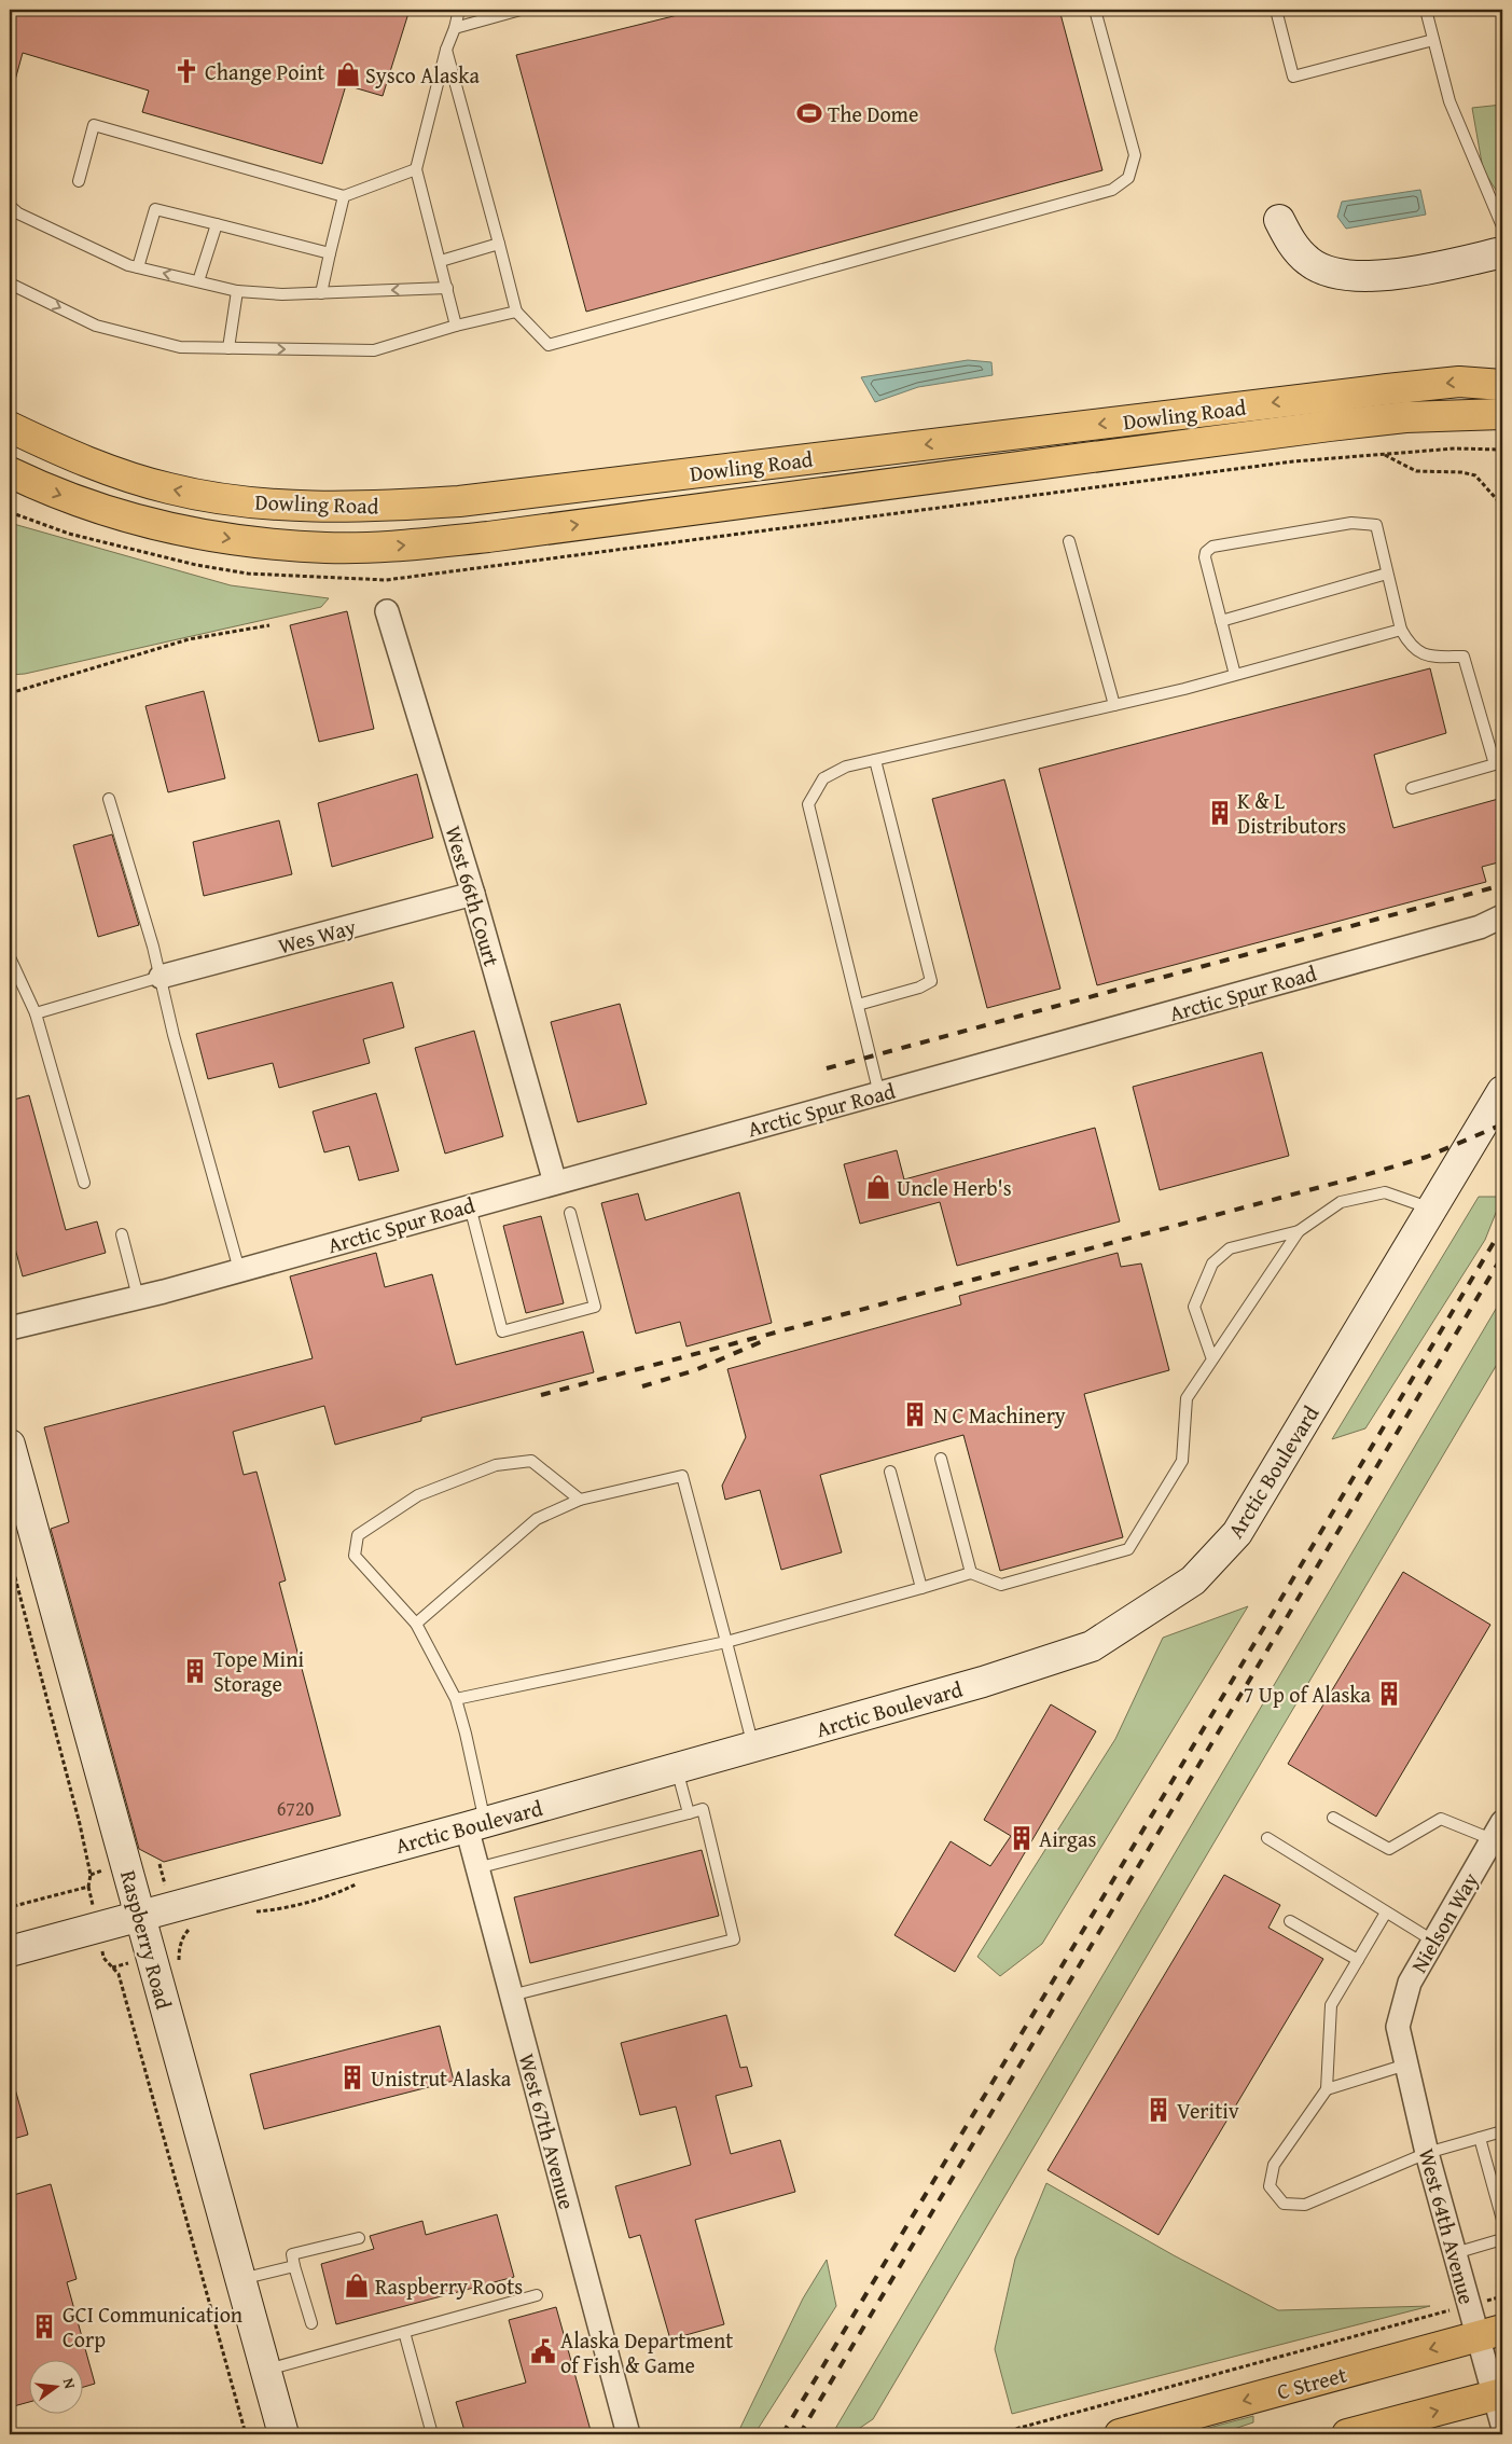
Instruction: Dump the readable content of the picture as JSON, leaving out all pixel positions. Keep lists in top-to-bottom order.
{
  "streets": {
    "main road": [
      "Dowling Road",
      "Arctic Boulevard",
      "Raspberry Road",
      "C Street"
    ],
    "street": [
      "West 66th Court",
      "Wes Way",
      "Arctic Spur Road",
      "Nielson Way",
      "West 67th Avenue",
      "West 64th Avenue"
    ]
  },
  "crossings": [
    ["West 66th Court", "Wes Way"],
    ["West 66th Court", "Arctic Spur Road"],
    ["Arctic Boulevard", "Raspberry Road"],
    ["Arctic Boulevard", "West 67th Avenue"],
    ["Nielson Way", "West 64th Avenue"],
    ["West 64th Avenue", "C Street"]
  ],
  "places": {
    "church": ["Change Point"],
    "shop": ["Sysco Alaska", "Uncle Herb's", "Raspberry Roots"],
    "sports": ["The Dome"],
    "building": [
      "K & L Distributors",
      "N C Machinery",
      "Tope Mini Storage",
      "7 Up of Alaska",
      "Airgas",
      "Unistrut Alaska",
      "Veritiv",
      "GCI Communication Corp"
    ],
    "public building": ["Alaska Department of Fish & Game"]
  },
  "house_numbers": ["6720"],
  "north": "right"
}
